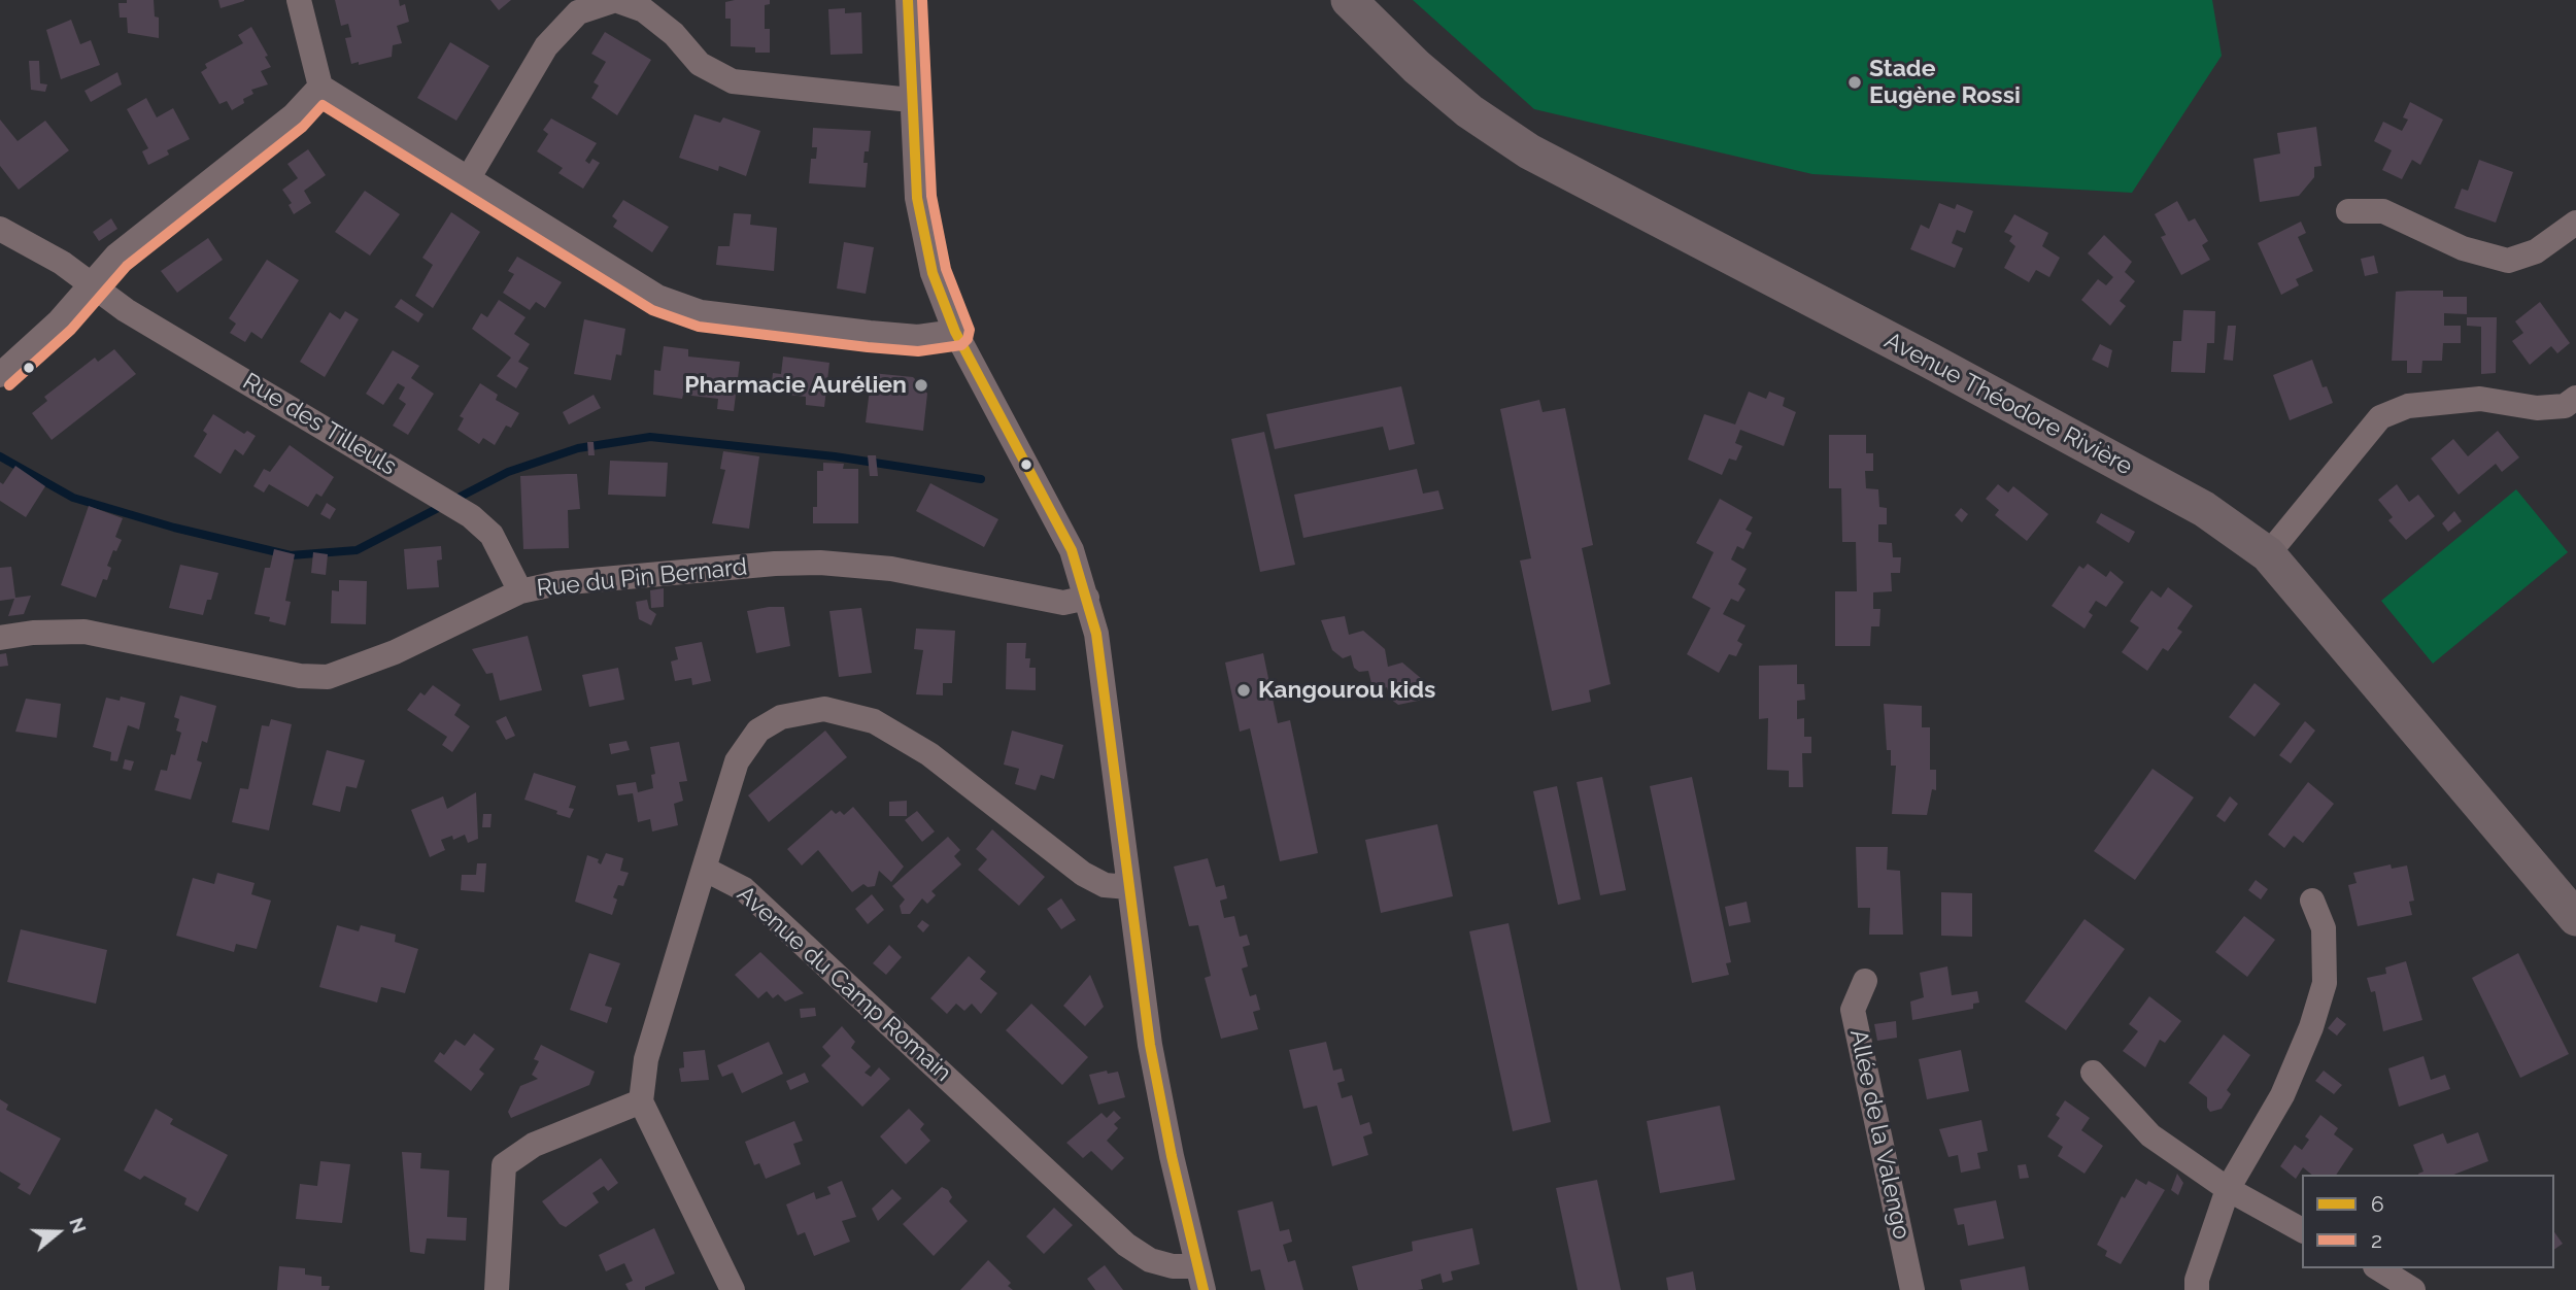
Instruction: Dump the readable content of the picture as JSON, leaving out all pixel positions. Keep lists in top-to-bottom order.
{
  "streets": {
    "main road": ["Avenue Théodore Rivière"],
    "street": [
      "Rue des Tilleuls",
      "Rue du Pin Bernard",
      "Avenue du Camp Romain",
      "Allée de la Valengo"
    ]
  },
  "crossings": [
    ["Rue des Tilleuls", "Rue du Pin Bernard"]
  ],
  "places": ["Stade Eugène Rossi", "Pharmacie Aurélien", "Kangourou kids"],
  "lines": ["transit line 6", "transit line 2"],
  "legend": ["6", "2"],
  "north": "right"
}
